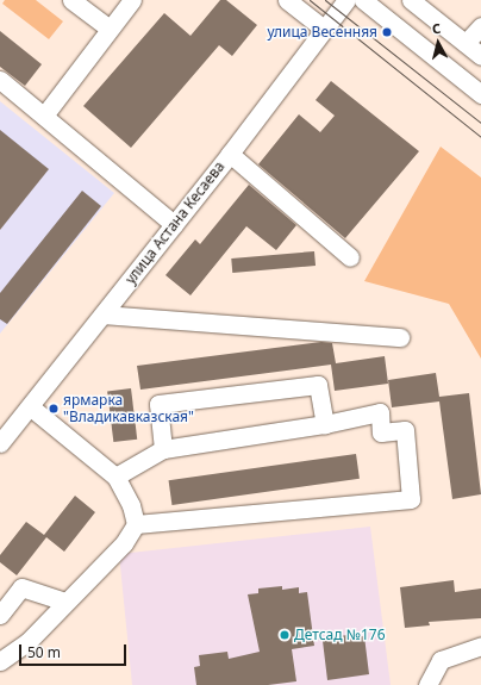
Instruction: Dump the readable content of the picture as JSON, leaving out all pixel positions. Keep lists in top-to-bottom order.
{
  "streets": {
    "street": ["улица Астана Кесаева"]
  },
  "places": ["улица Весенняя", "ярмарка \"Владикавказская\"", "Детсад №176"],
  "scale_bar": "50 m",
  "north": "top"
}
